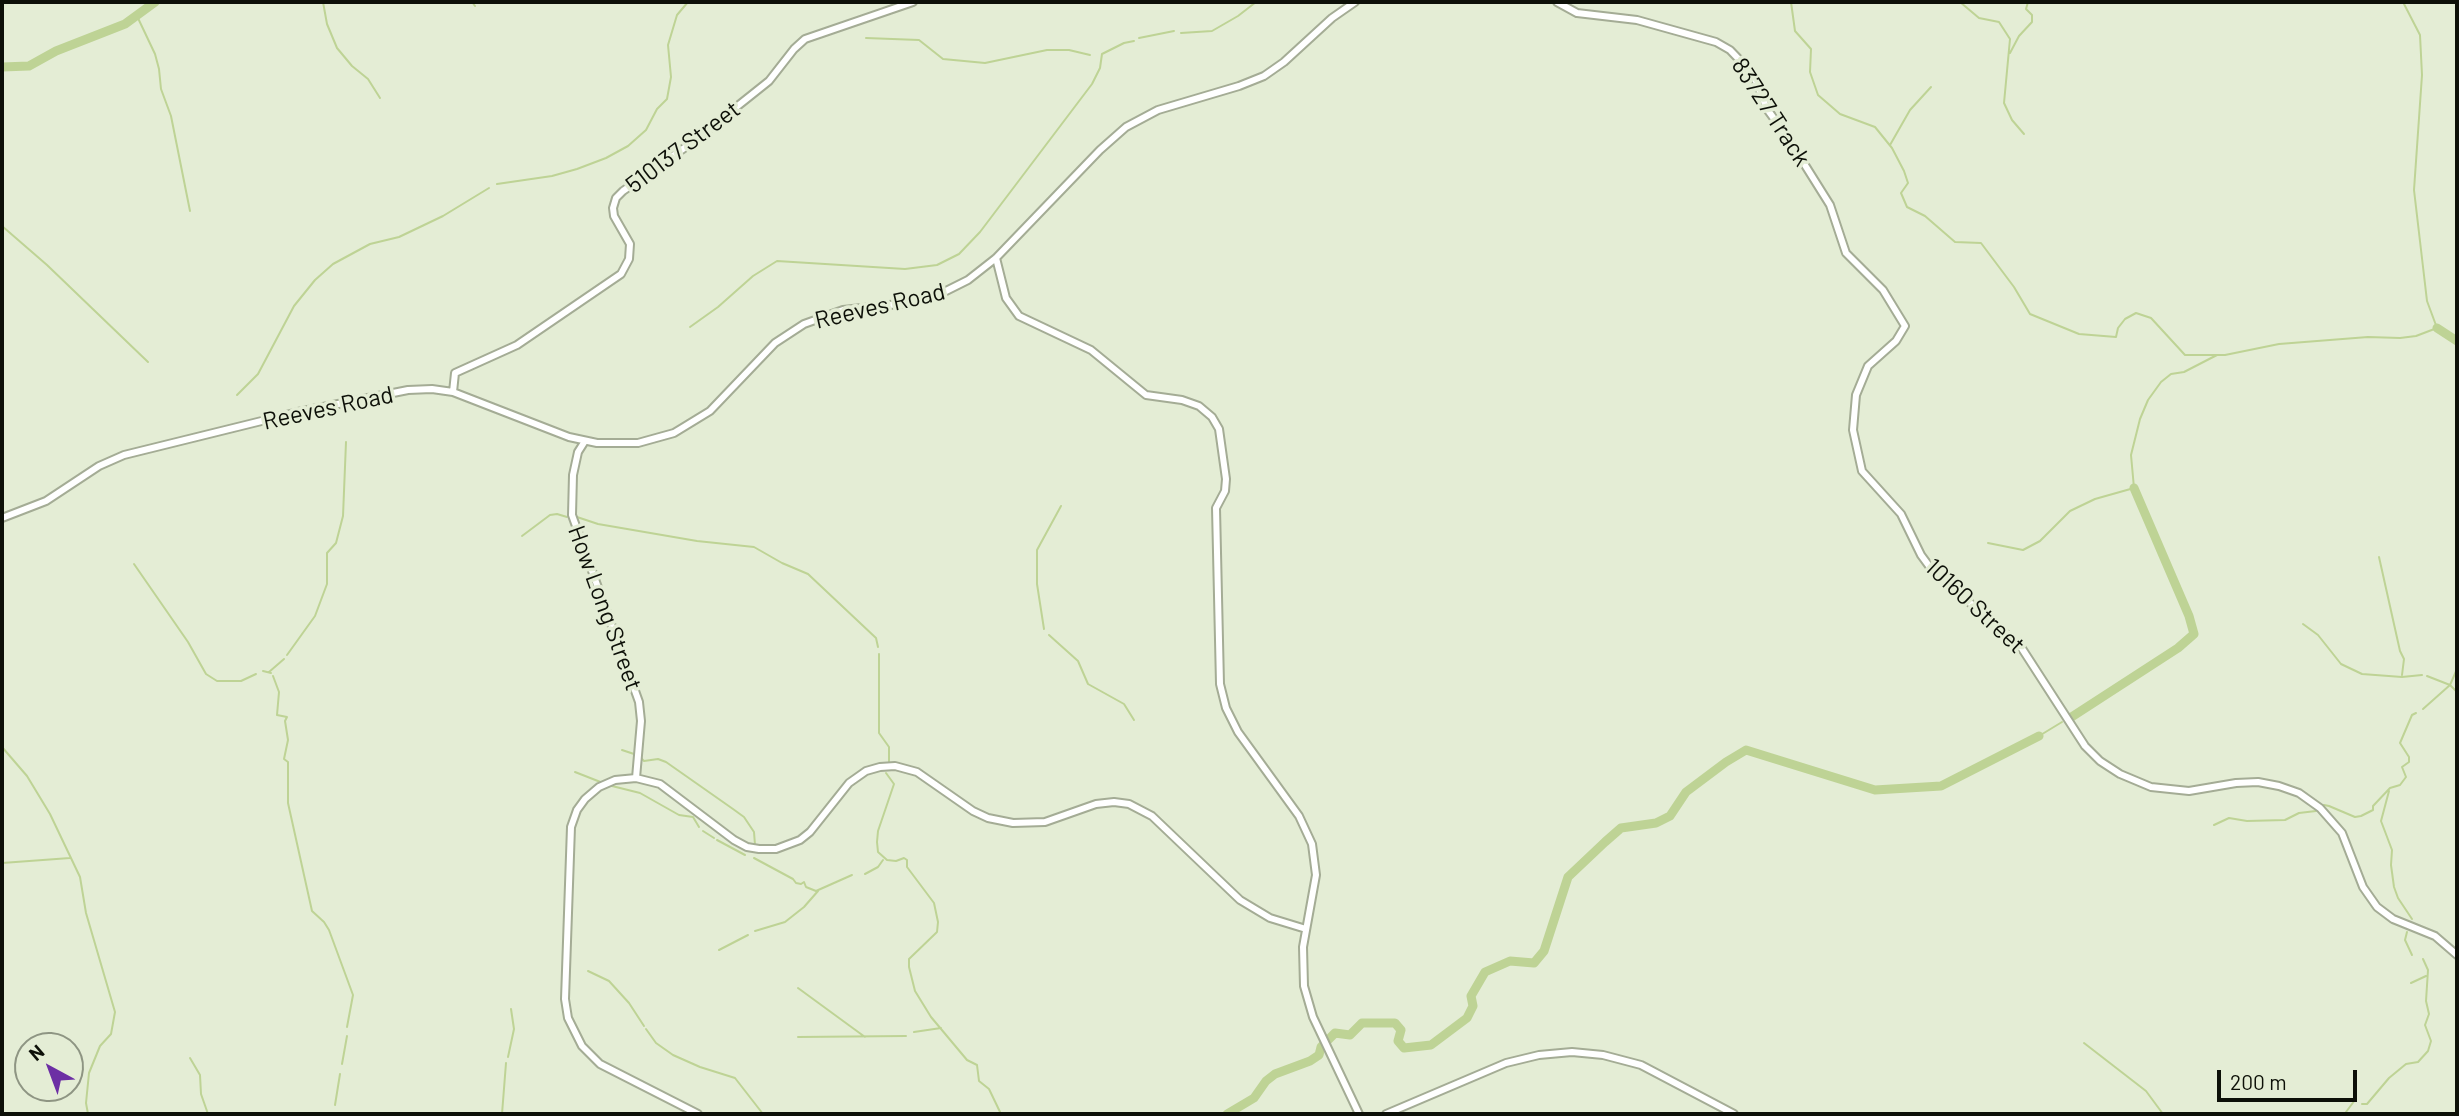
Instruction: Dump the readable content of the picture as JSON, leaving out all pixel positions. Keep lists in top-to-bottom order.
{
  "streets": {
    "street": [
      "83727 Track",
      "510137 Street",
      "Reeves Road",
      "10160 Street",
      "How Long Street"
    ]
  },
  "crossings": [
    ["83727 Track", "10160 Street"],
    ["510137 Street", "Reeves Road"],
    ["Reeves Road", "How Long Street"]
  ],
  "scale_bar": "200 m",
  "north": "top left"
}
